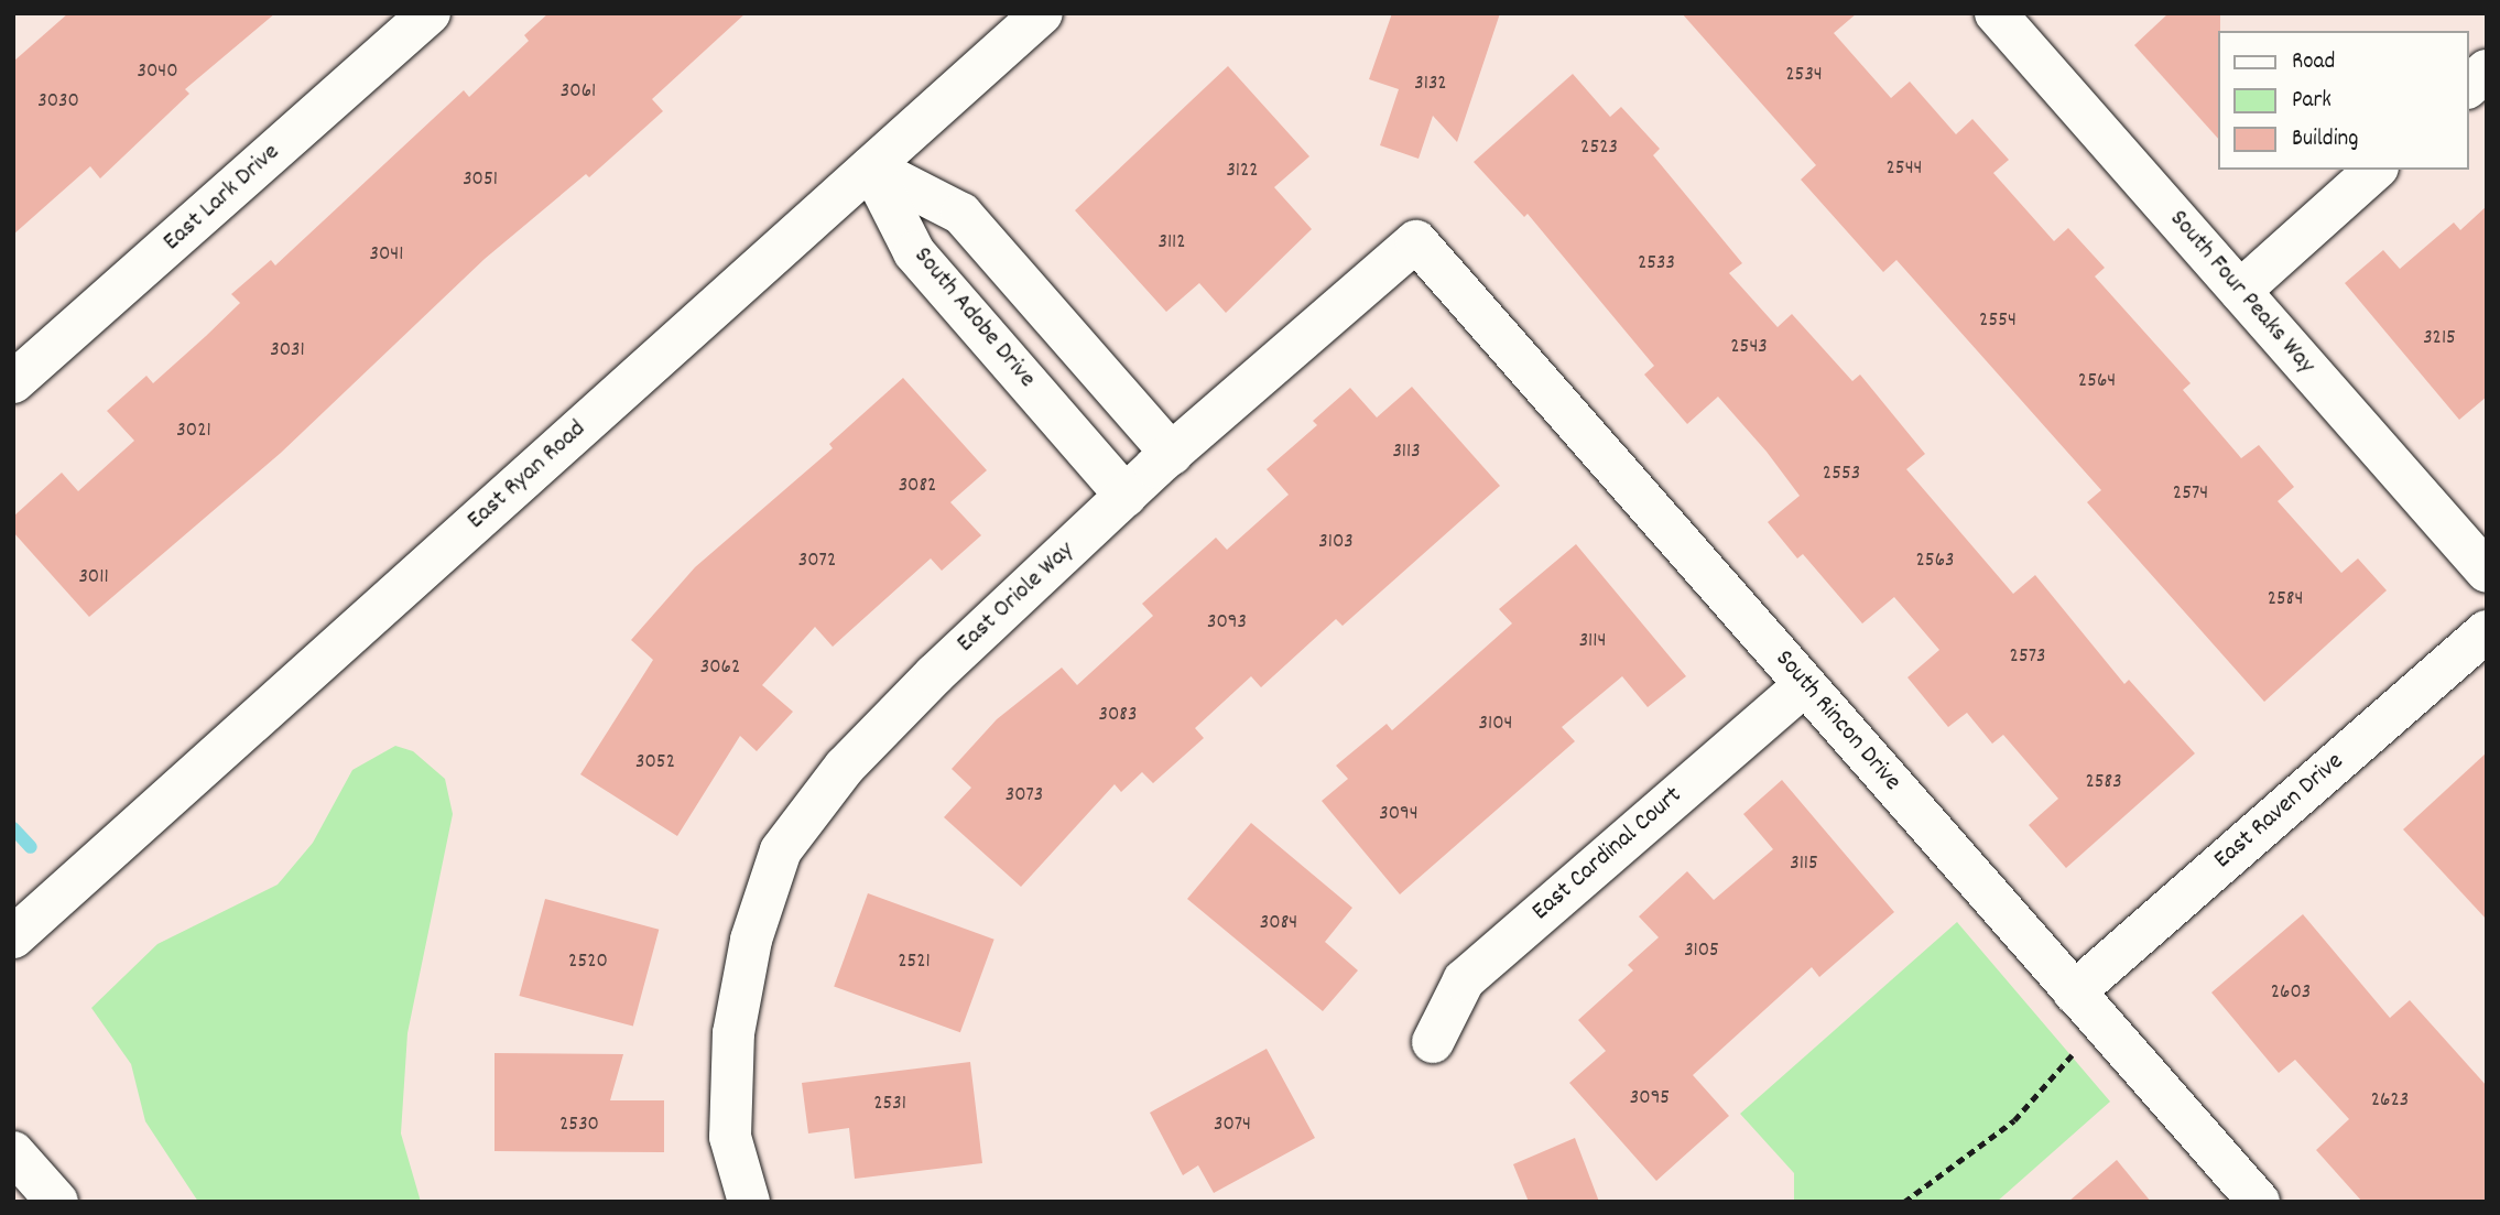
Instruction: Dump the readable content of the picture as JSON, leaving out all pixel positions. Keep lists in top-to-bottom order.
{
  "streets": {
    "street": [
      "East Lark Drive",
      "South Four Peaks Way",
      "South Adobe Drive",
      "East Ryan Road",
      "East Oriole Way",
      "South Rincon Drive",
      "East Raven Drive",
      "East Cardinal Court"
    ]
  },
  "crossings": [
    ["South Adobe Drive", "East Ryan Road"],
    ["South Adobe Drive", "East Oriole Way"],
    ["East Oriole Way", "South Rincon Drive"],
    ["South Rincon Drive", "East Raven Drive"],
    ["South Rincon Drive", "East Cardinal Court"]
  ],
  "house_numbers": [
    "3040",
    "2534",
    "3132",
    "3061",
    "3030",
    "2523",
    "2544",
    "3122",
    "3051",
    "3112",
    "3041",
    "2533",
    "2554",
    "3215",
    "2543",
    "3031",
    "2564",
    "3021",
    "3113",
    "2553",
    "3082",
    "2574",
    "3103",
    "3072",
    "2563",
    "3011",
    "2584",
    "3093",
    "3114",
    "2573",
    "3062",
    "3083",
    "3104",
    "3052",
    "2583",
    "3073",
    "3094",
    "3115",
    "3084",
    "3105",
    "2520",
    "2521",
    "2603",
    "3095",
    "2623",
    "2531",
    "2530",
    "3074"
  ],
  "legend": ["Road", "Park", "Building"]
}
